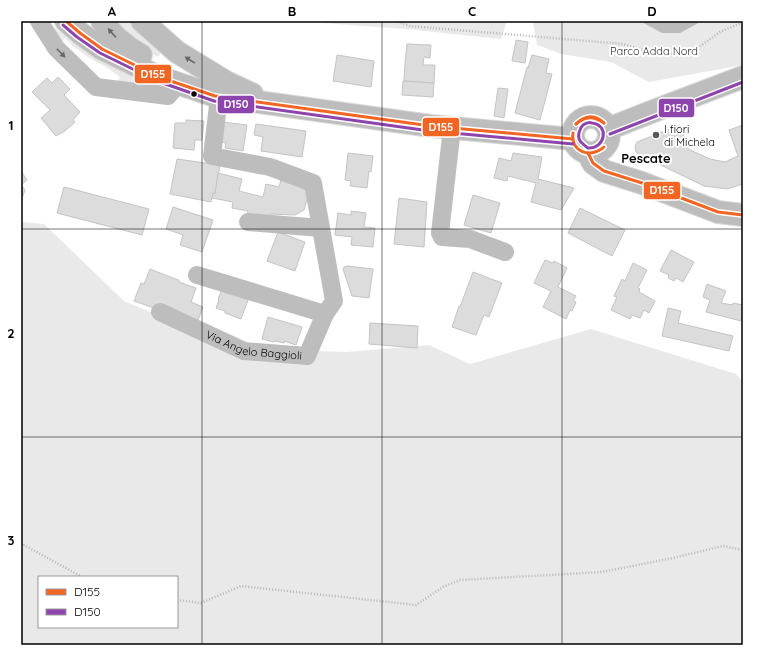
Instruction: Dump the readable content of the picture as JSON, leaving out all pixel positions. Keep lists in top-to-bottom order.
{
  "streets": {
    "street": ["Via Angelo Baggioli"]
  },
  "districts": ["Pescate"],
  "parks": ["Parco Adda Nord"],
  "places": ["I fiori di Michela"],
  "lines": ["transit line D155", "transit line D150"],
  "legend": ["D155", "D150"],
  "grid": {
    "columns": [
      "A",
      "B",
      "C",
      "D"
    ],
    "rows": ["1", "2", "3"]
  }
}
